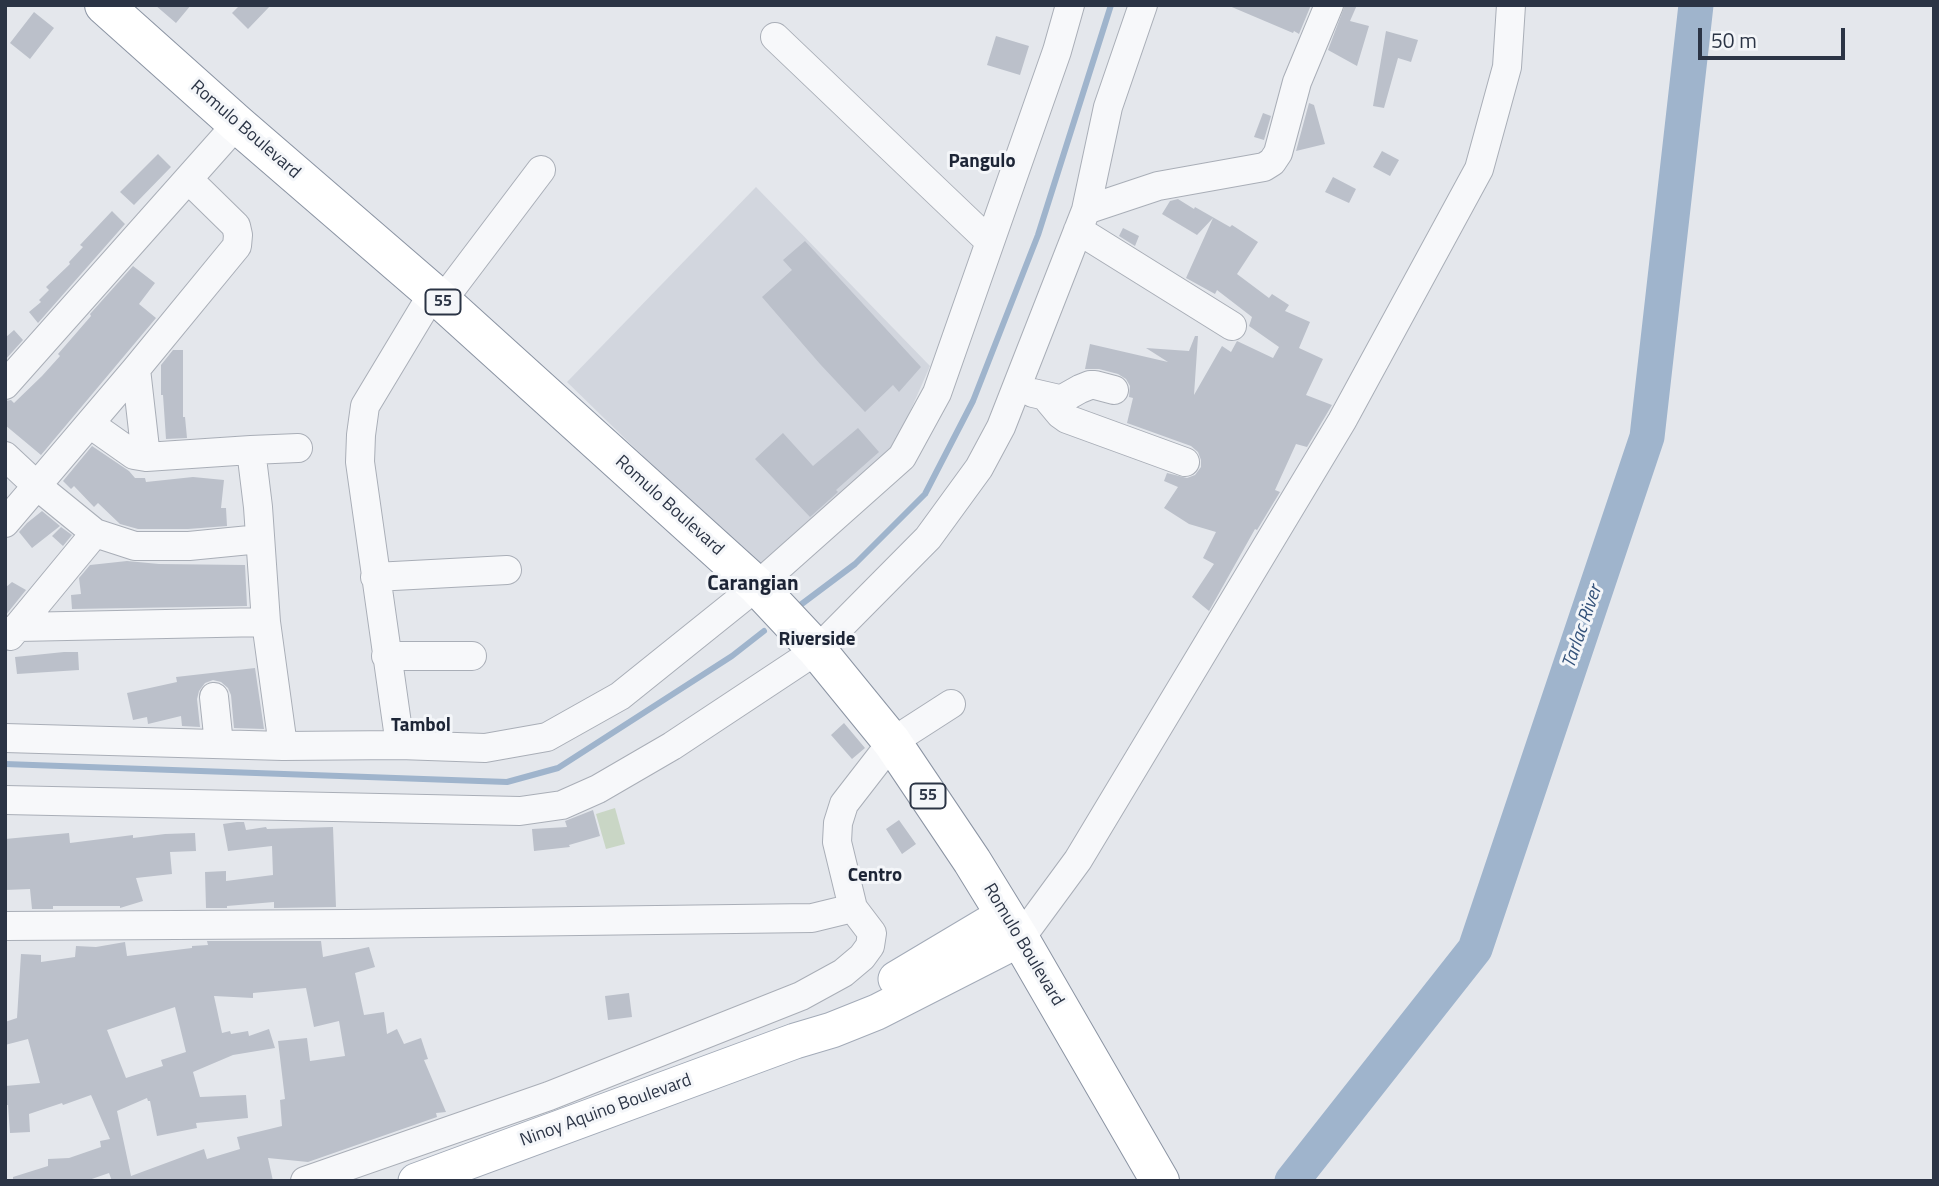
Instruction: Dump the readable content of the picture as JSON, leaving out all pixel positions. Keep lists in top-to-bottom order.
{
  "streets": {
    "highway": ["Romulo Boulevard", "55"],
    "main road": ["Ninoy Aquino Boulevard"]
  },
  "crossings": [
    ["Romulo Boulevard", "Ninoy Aquino Boulevard"]
  ],
  "districts": [
    "Pangulo",
    "Carangian",
    "Riverside",
    "Tambol",
    "Centro"
  ],
  "water": ["Tarlac River"],
  "scale_bar": "50 m"
}
